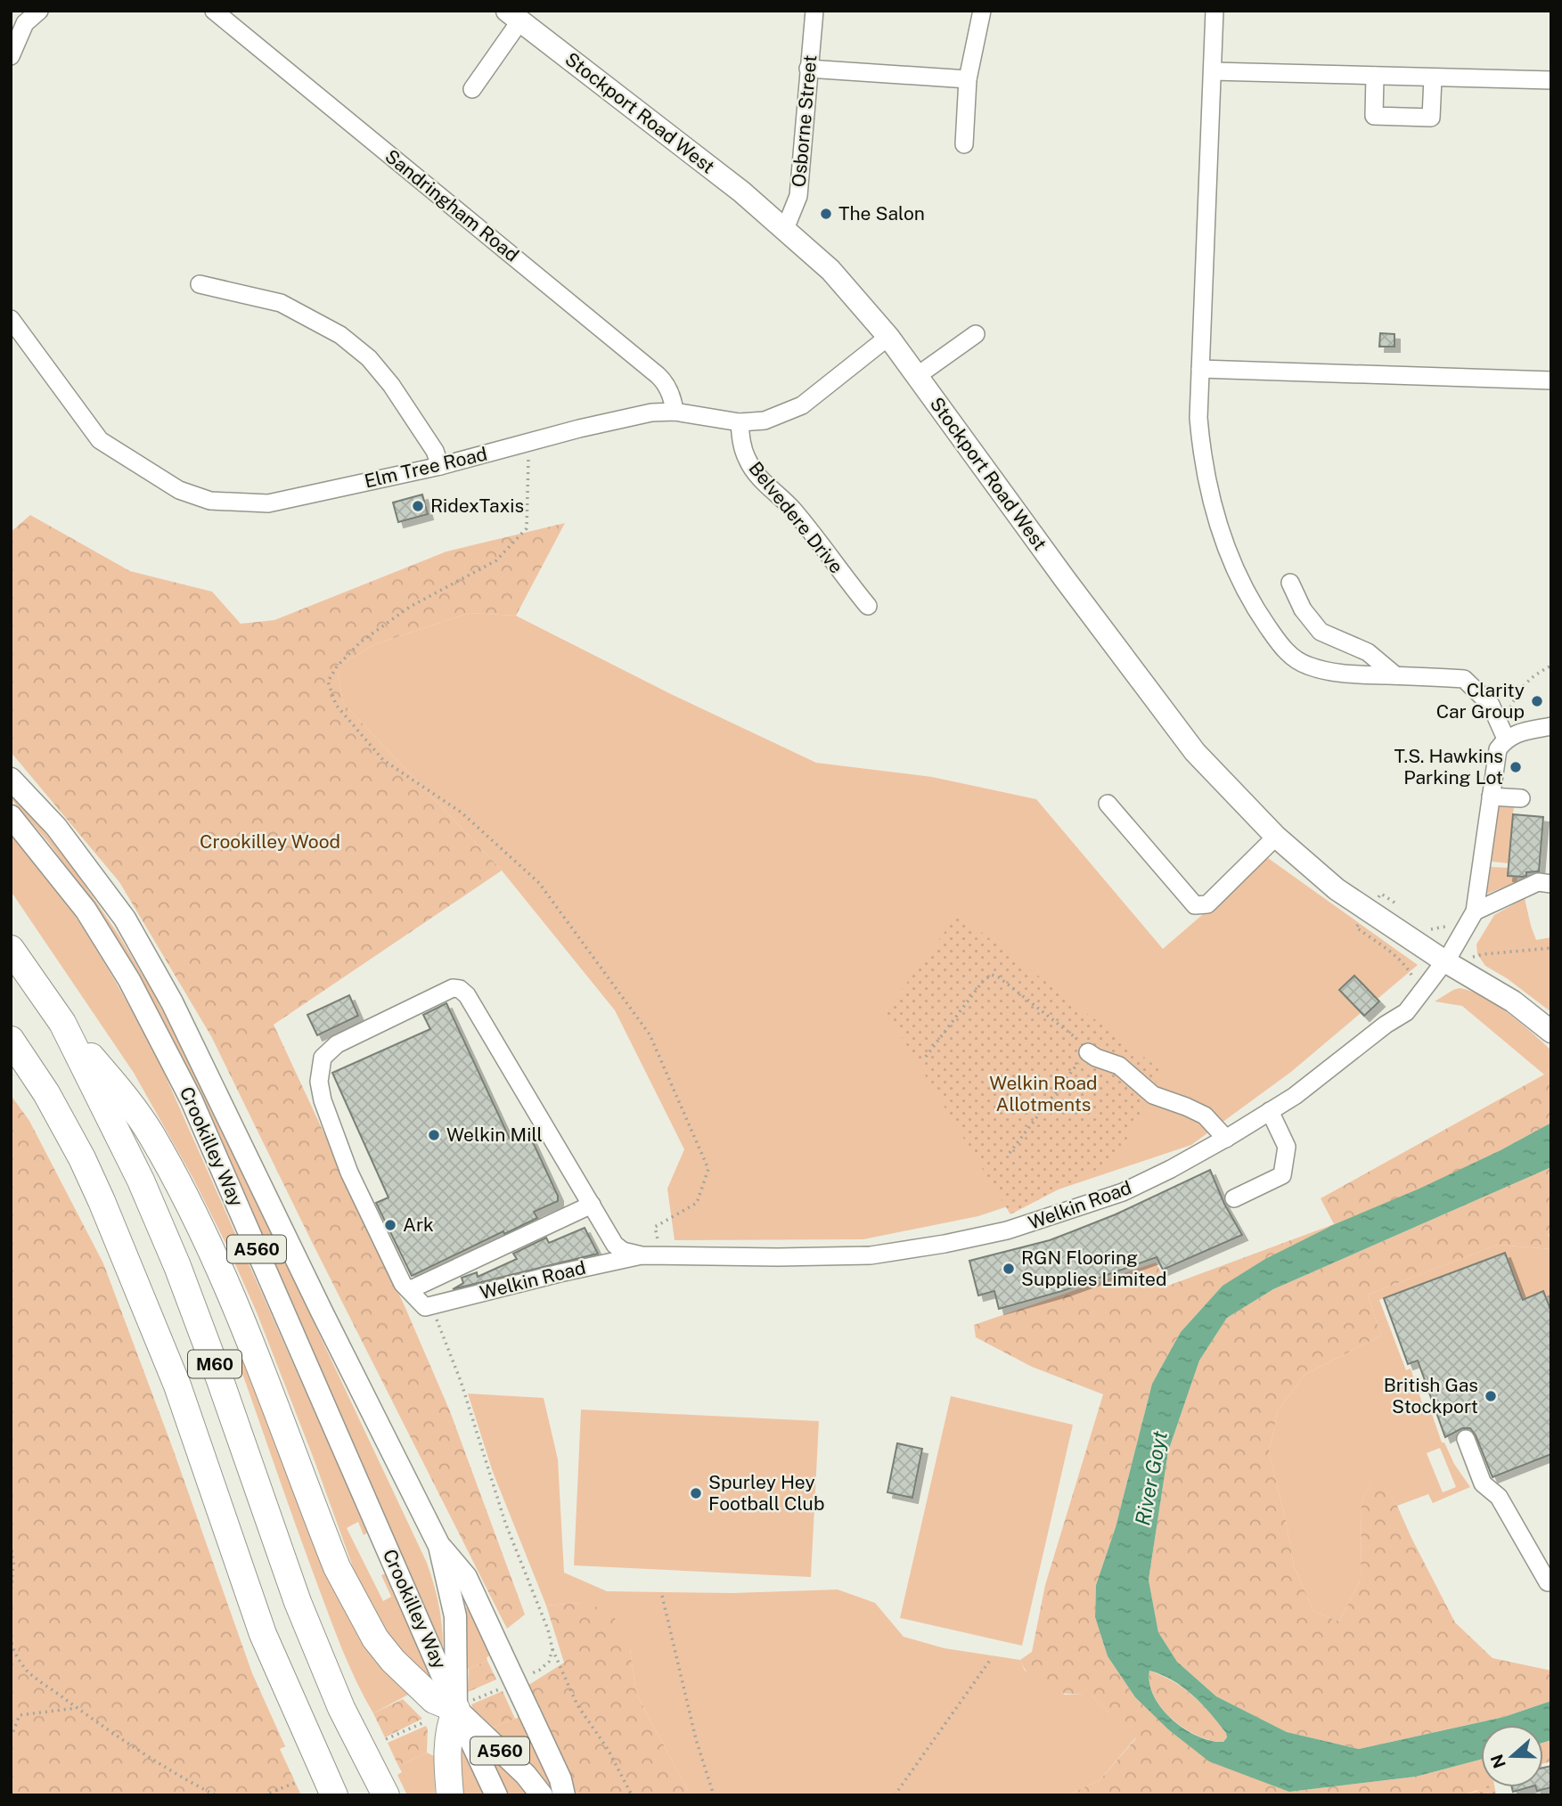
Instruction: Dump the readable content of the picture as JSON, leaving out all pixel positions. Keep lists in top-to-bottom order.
{
  "streets": {
    "highway": ["M60"],
    "main road": ["Stockport Road West", "Crookilley Way", "A560"],
    "street": [
      "Osborne Street",
      "Sandringham Road",
      "Elm Tree Road",
      "Belvedere Drive",
      "Welkin Road"
    ]
  },
  "crossings": [
    ["Stockport Road West", "Osborne Street"],
    ["Stockport Road West", "Elm Tree Road"],
    ["Stockport Road West", "Welkin Road"],
    ["Sandringham Road", "Elm Tree Road"],
    ["Elm Tree Road", "Belvedere Drive"],
    ["Crookilley Way", "M60"]
  ],
  "water": ["River Goyt"],
  "parks": ["Crookilley Wood", "Welkin Road Allotments"],
  "places": [
    "The Salon",
    "RidexTaxis",
    "Clarity Car Group",
    "T.S. Hawkins Parking Lot",
    "Welkin Mill",
    "Ark",
    "RGN Flooring Supplies Limited",
    "British Gas Stockport",
    "Spurley Hey Football Club"
  ],
  "north": "left"
}
